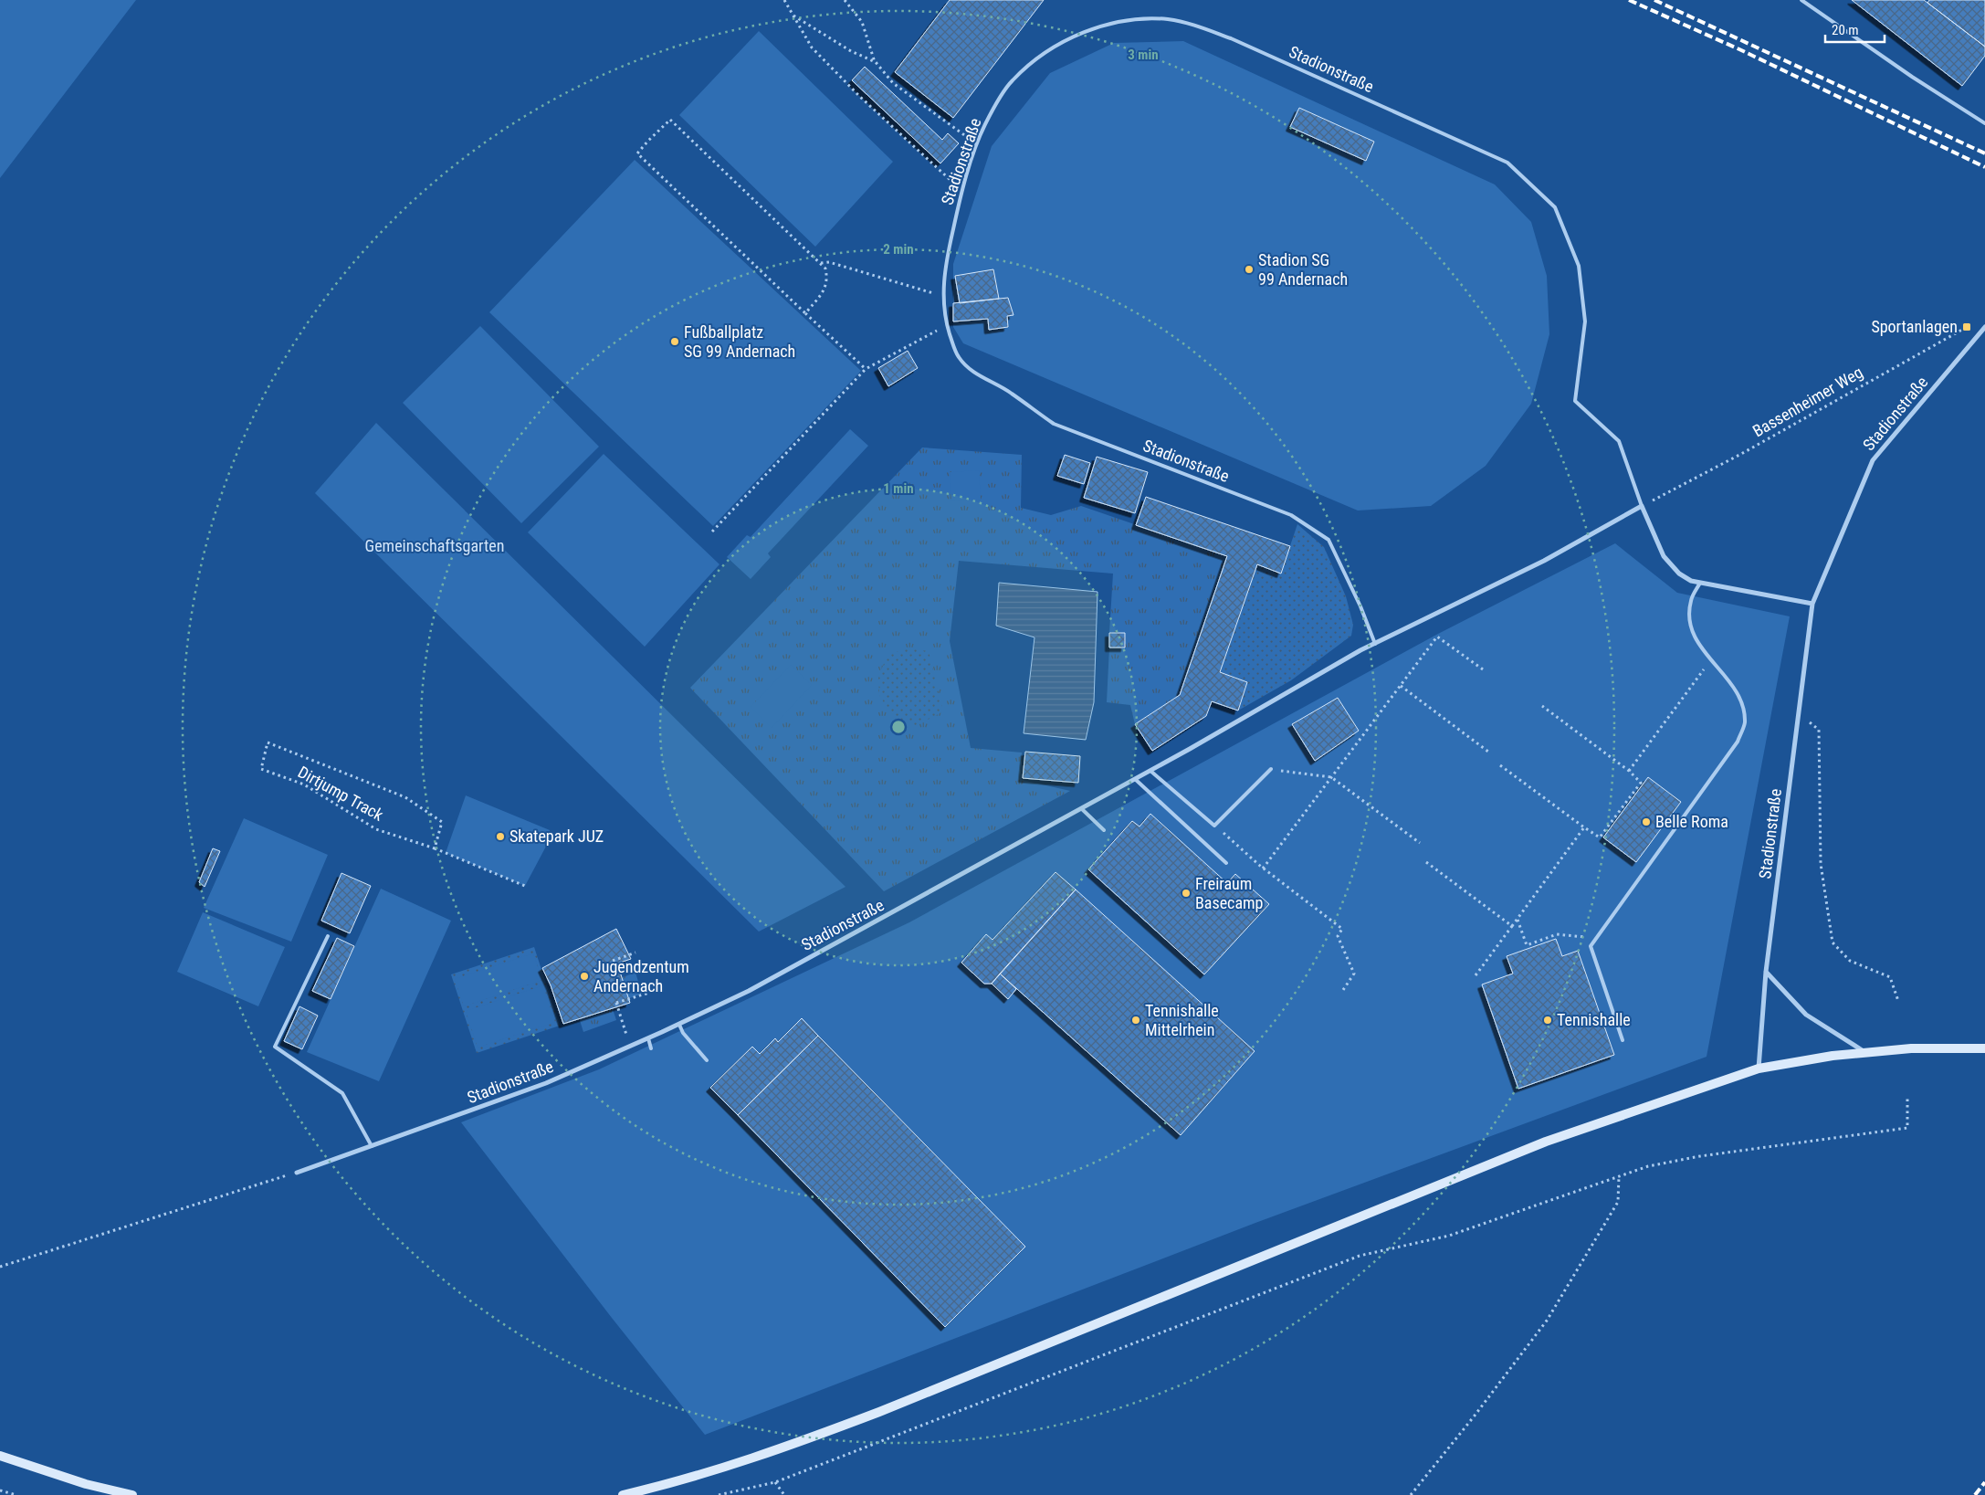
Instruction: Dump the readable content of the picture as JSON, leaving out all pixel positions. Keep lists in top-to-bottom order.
{
  "streets": {
    "street": ["Stadionstraße"],
    "path": ["Bassenheimer Weg", "Dirtjump Track"]
  },
  "crossings": [
    ["Stadionstraße", "Bassenheimer Weg"]
  ],
  "parks": ["Gemeinschaftsgarten"],
  "places": {
    "other": [
      "Stadion SG 99 Andernach",
      "Fußballplatz SG 99 Andernach",
      "Belle Roma",
      "Skatepark JUZ",
      "Freiraum Basecamp",
      "Jugendzentum Andernach",
      "Tennishalle Mittelrhein",
      "Tennishalle"
    ],
    "transit": ["Sportanlagen"]
  },
  "scale_bar": "20 m",
  "rings": ["3 min", "2 min", "1 min"]
}
